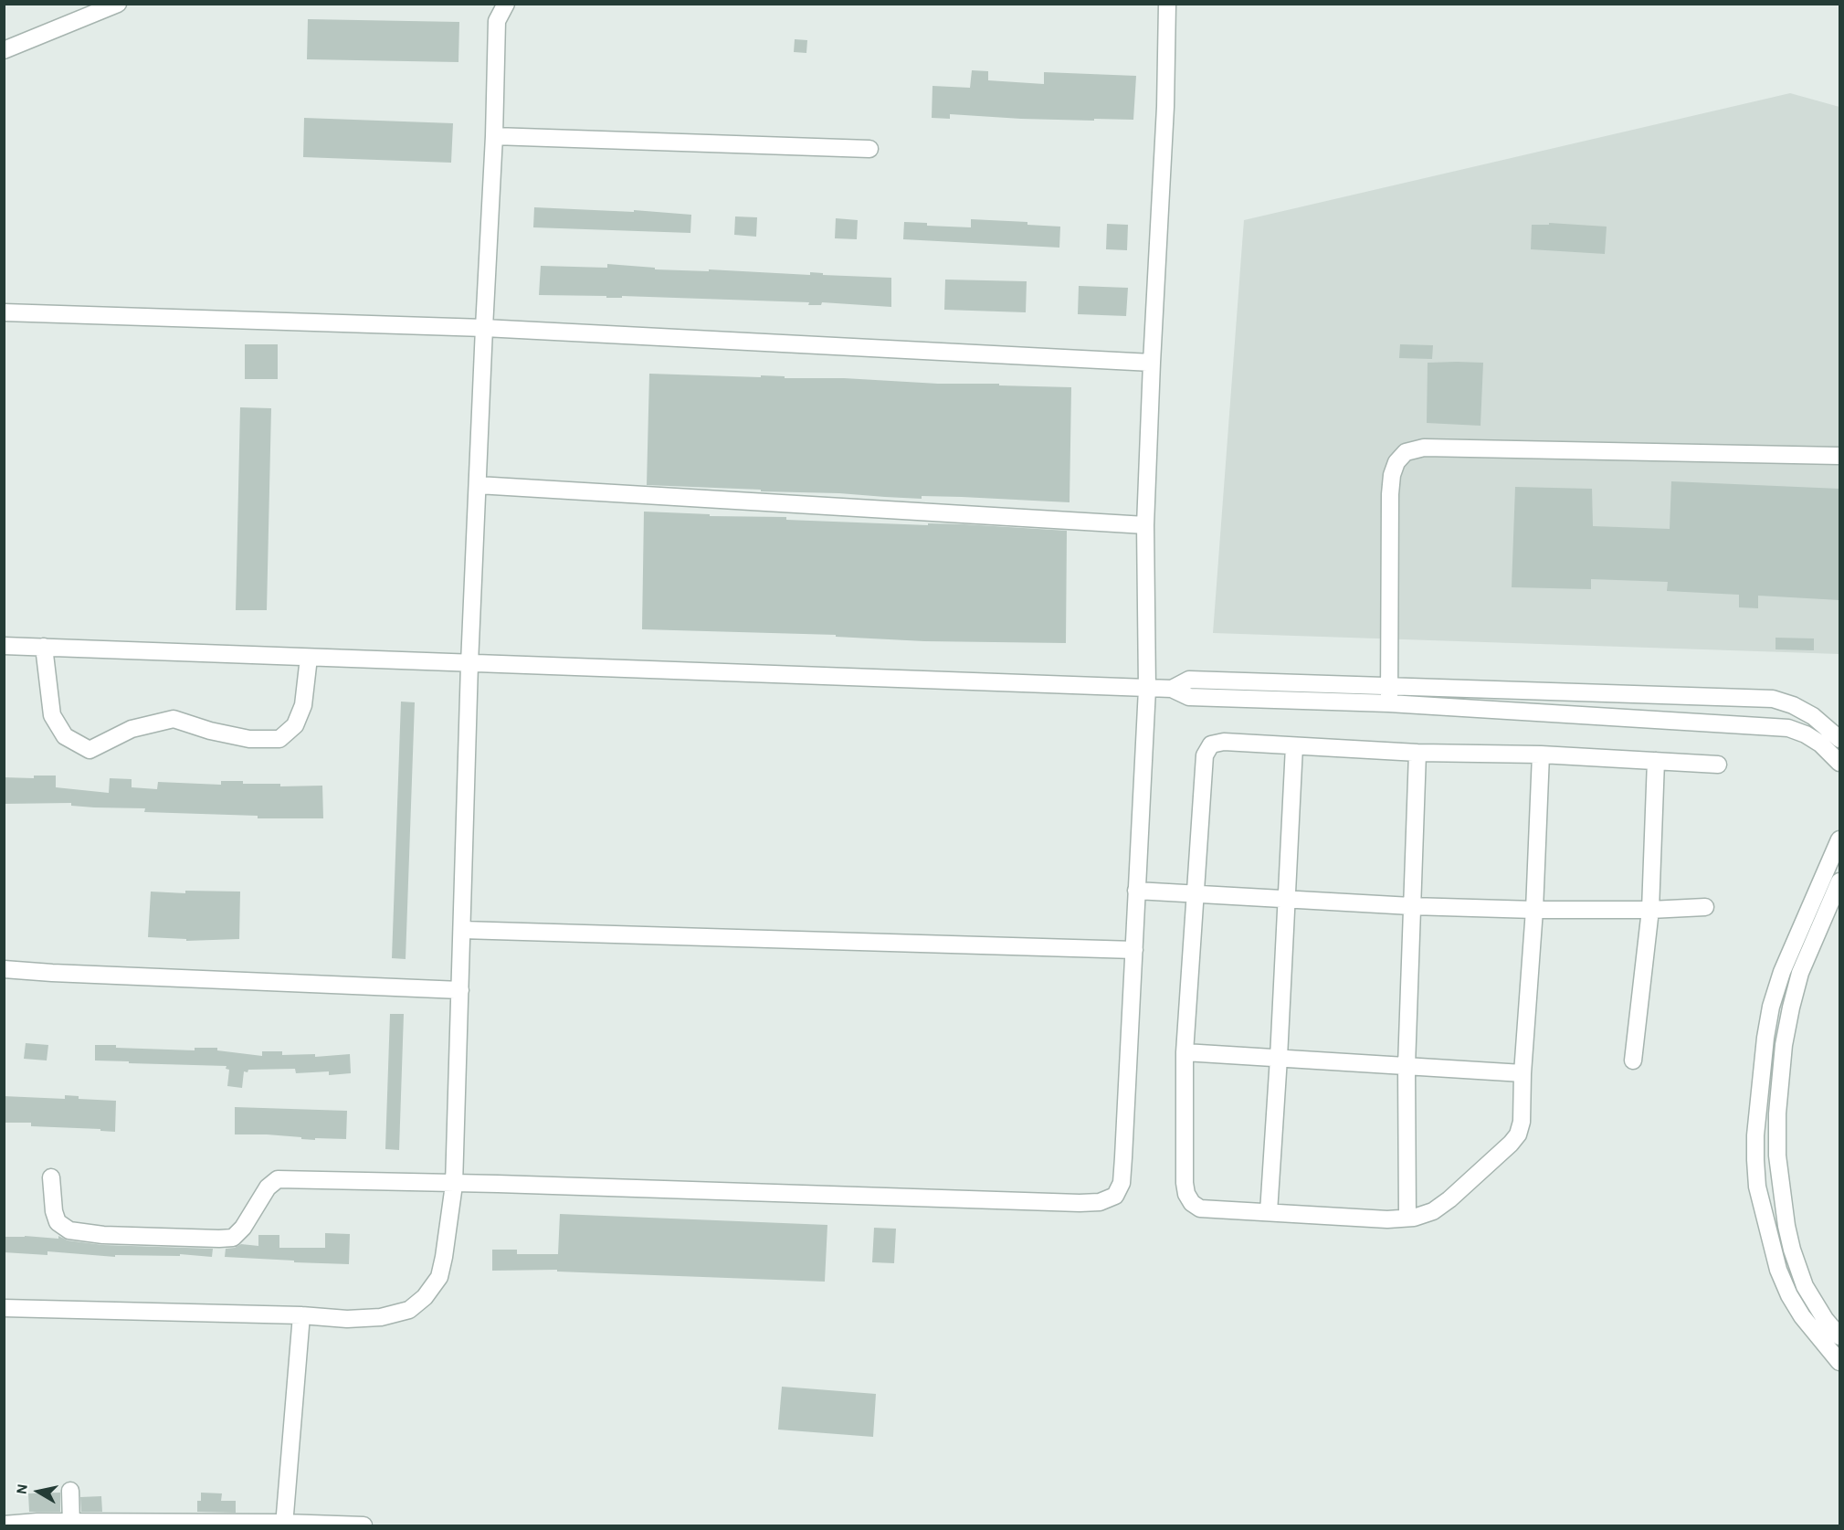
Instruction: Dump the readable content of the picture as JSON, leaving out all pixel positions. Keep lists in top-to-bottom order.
{
  "north": "left"
}
